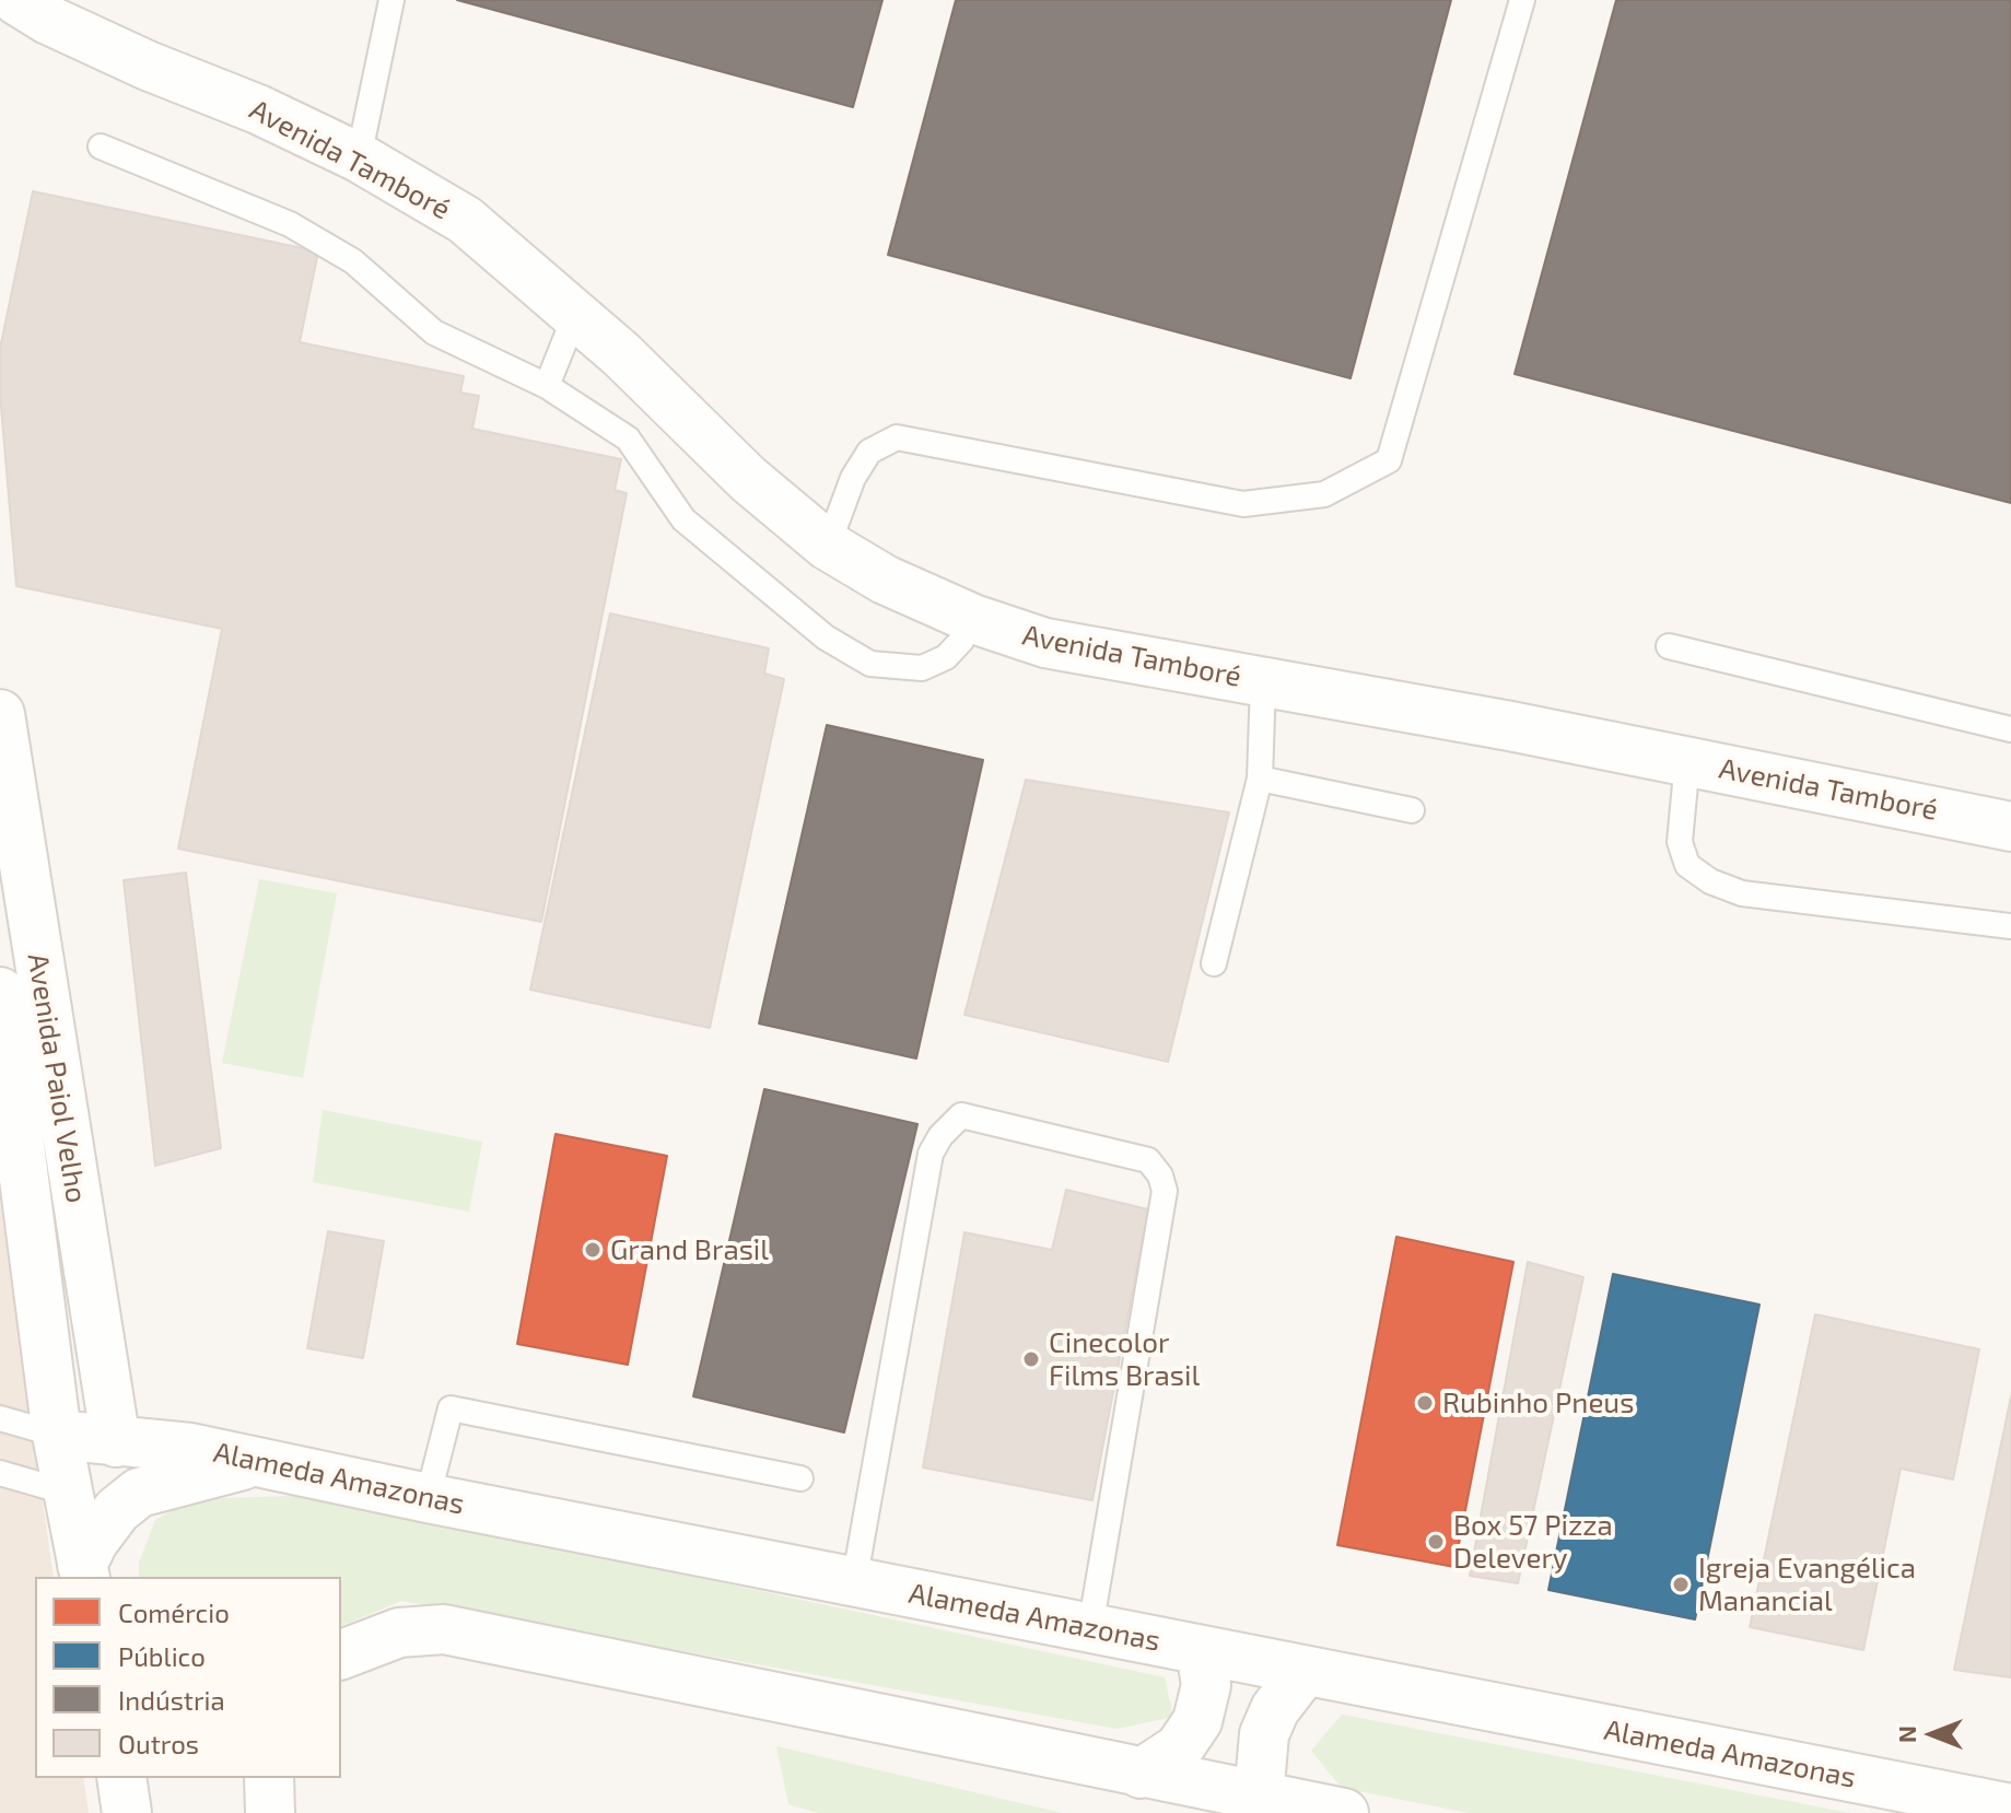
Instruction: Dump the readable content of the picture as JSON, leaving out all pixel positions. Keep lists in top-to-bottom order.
{
  "streets": {
    "main road": ["Avenida Tamboré", "Avenida Paiol Velho", "Alameda Amazonas"]
  },
  "crossings": [
    ["Avenida Paiol Velho", "Alameda Amazonas"]
  ],
  "places": [
    "Grand Brasil",
    "Cinecolor Films Brasil",
    "Rubinho Pneus",
    "Box 57 Pizza Delevery",
    "Igreja Evangélica Manancial"
  ],
  "legend": [
    "Comércio",
    "Público",
    "Indústria",
    "Outros"
  ],
  "north": "left"
}
